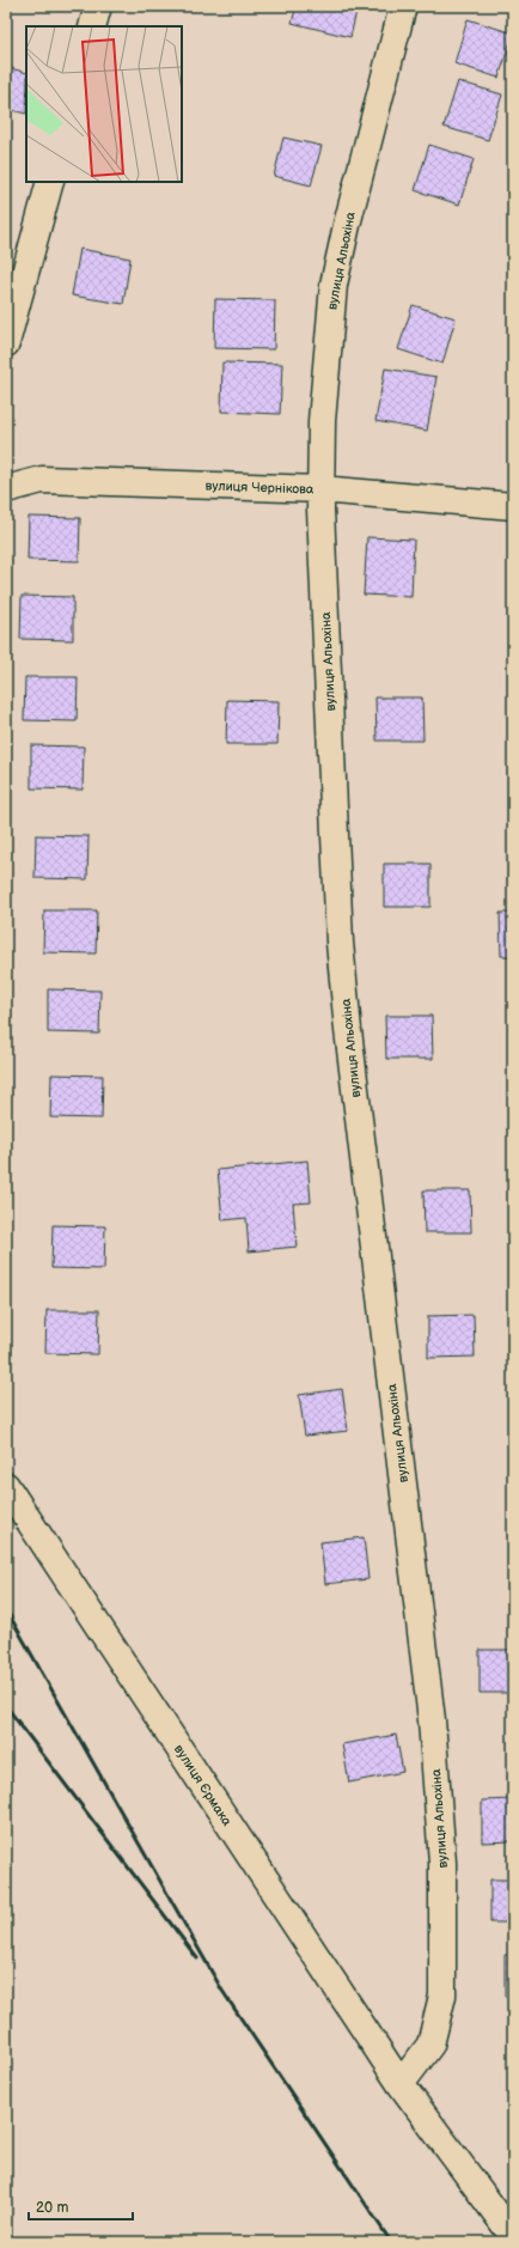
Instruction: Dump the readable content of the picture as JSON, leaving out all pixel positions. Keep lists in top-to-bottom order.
{
  "streets": {
    "street": ["вулиця Альохіна", "вулиця Чернікова", "вулиця Єрмака"]
  },
  "crossings": [
    ["вулиця Альохіна", "вулиця Чернікова"],
    ["вулиця Альохіна", "вулиця Єрмака"]
  ],
  "scale_bar": "20 m"
}
